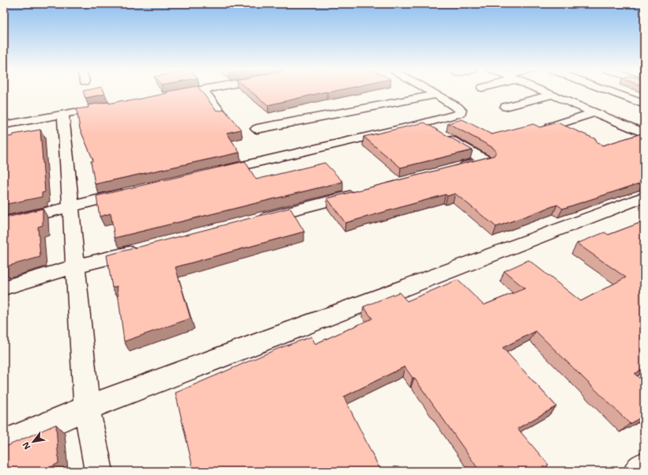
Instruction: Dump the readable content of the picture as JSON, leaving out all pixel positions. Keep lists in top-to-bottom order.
{
  "north": "bottom left"
}
